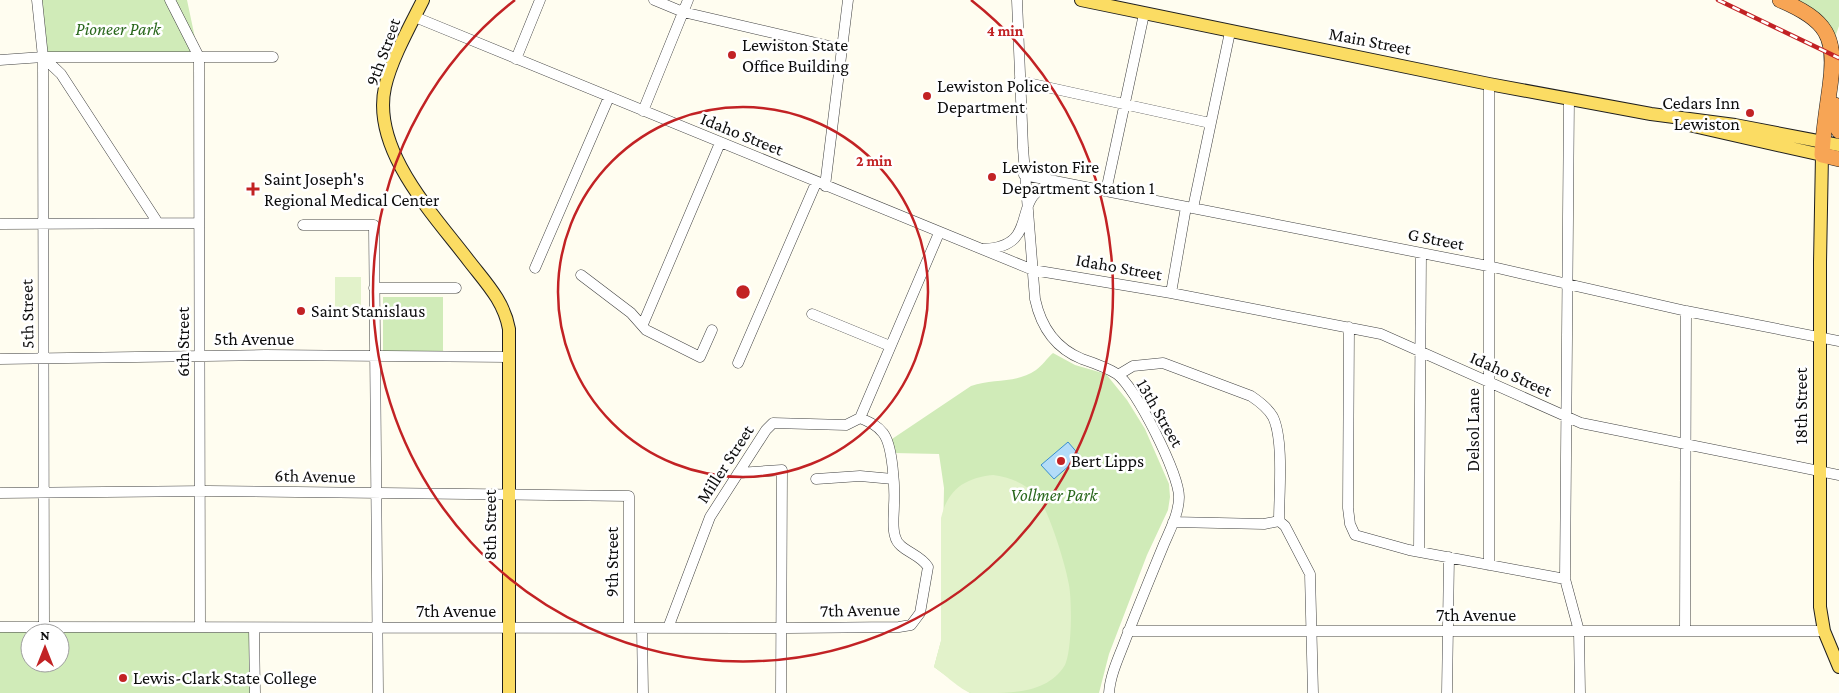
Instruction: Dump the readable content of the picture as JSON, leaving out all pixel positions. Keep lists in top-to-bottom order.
{
  "streets": {
    "highway": ["Main Street"],
    "main road": ["9th Street", "18th Street", "8th Street"],
    "street": [
      "Idaho Street",
      "G Street",
      "5th Street",
      "5th Avenue",
      "6th Street",
      "13th Street",
      "Delsol Lane",
      "Miller Street",
      "6th Avenue",
      "7th Avenue"
    ]
  },
  "crossings": [
    ["Main Street", "18th Street"],
    ["Main Street", "Delsol Lane"],
    ["9th Street", "Idaho Street"],
    ["9th Street", "5th Avenue"],
    ["9th Street", "6th Avenue"],
    ["9th Street", "8th Street"],
    ["9th Street", "7th Avenue"],
    ["Idaho Street", "18th Street"],
    ["Idaho Street", "13th Street"],
    ["Idaho Street", "Delsol Lane"],
    ["G Street", "18th Street"],
    ["G Street", "13th Street"],
    ["G Street", "Delsol Lane"],
    ["5th Street", "5th Avenue"],
    ["5th Street", "6th Avenue"],
    ["5th Avenue", "6th Street"],
    ["5th Avenue", "8th Street"],
    ["6th Street", "6th Avenue"],
    ["6th Street", "7th Avenue"],
    ["18th Street", "7th Avenue"],
    ["13th Street", "7th Avenue"],
    ["Miller Street", "7th Avenue"],
    ["6th Avenue", "8th Street"],
    ["8th Street", "7th Avenue"]
  ],
  "parks": ["Pioneer Park", "Vollmer Park"],
  "places": {
    "other": [
      "Lewiston State Office Building",
      "Lewiston Police Department",
      "Cedars Inn Lewiston",
      "Lewiston Fire Department Station 1",
      "Saint Stanislaus",
      "Bert Lipps",
      "Lewis-Clark State College"
    ],
    "health": ["Saint Joseph's Regional Medical Center"]
  },
  "north": "top",
  "rings": ["4 min", "2 min"]
}
